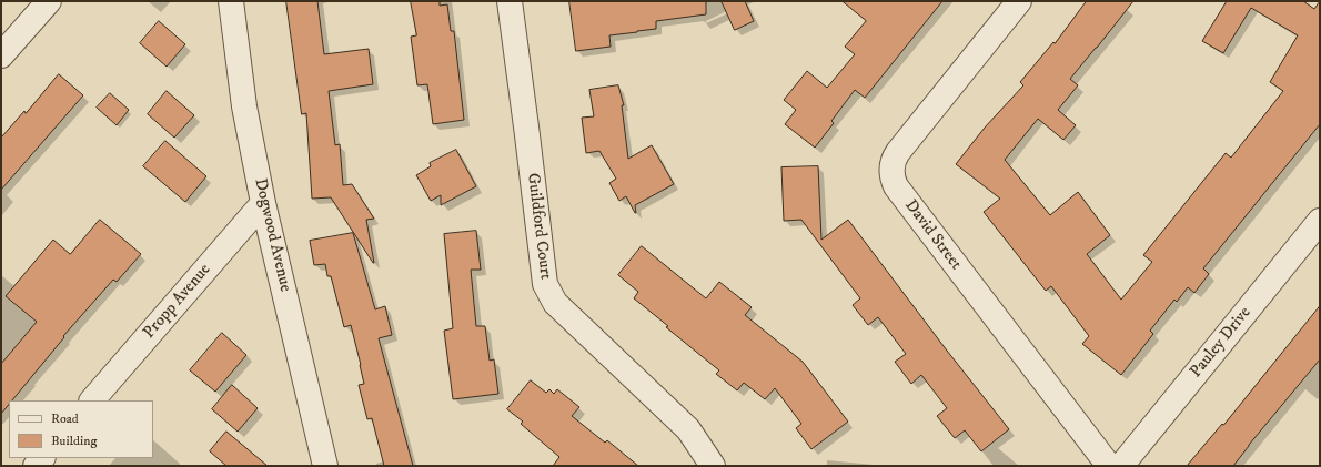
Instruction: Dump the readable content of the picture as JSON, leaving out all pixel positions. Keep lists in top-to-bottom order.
{
  "streets": {
    "street": [
      "Guildford Court",
      "Dogwood Avenue",
      "David Street",
      "Propp Avenue",
      "Pauley Drive"
    ]
  },
  "crossings": [
    ["Dogwood Avenue", "Propp Avenue"]
  ],
  "legend": ["Road", "Building"]
}
